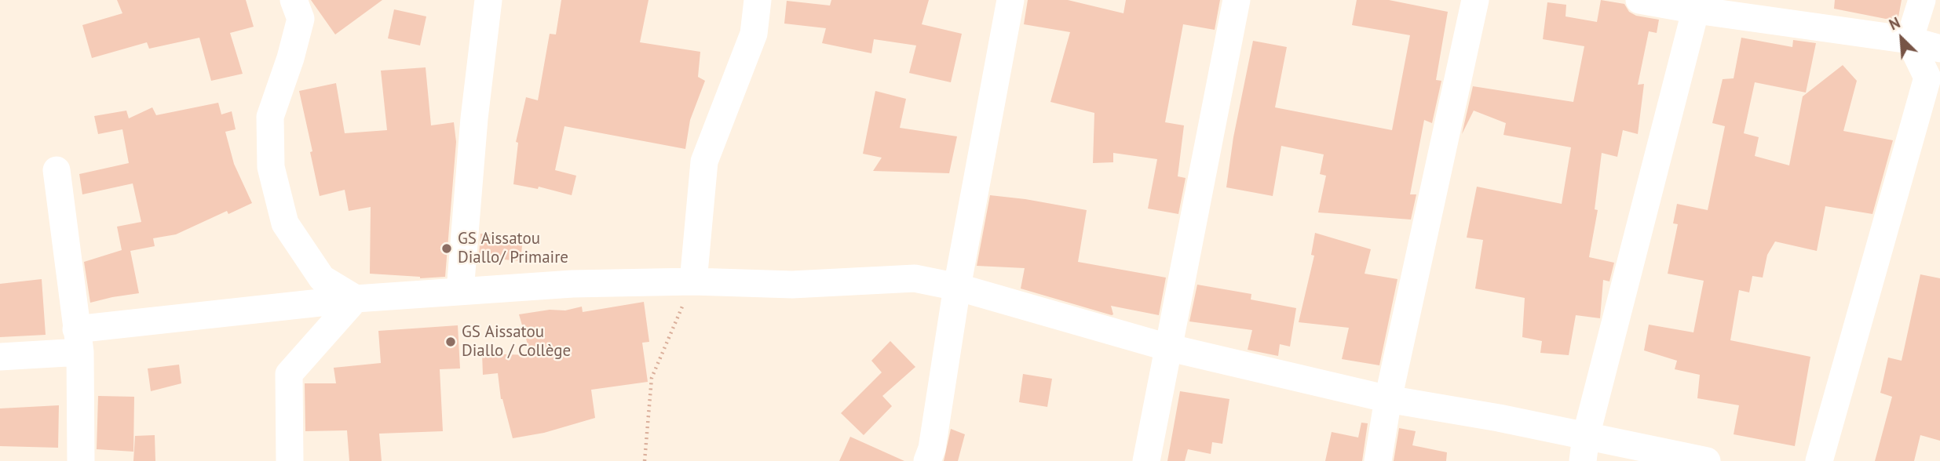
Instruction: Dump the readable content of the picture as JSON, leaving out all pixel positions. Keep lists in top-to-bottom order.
{
  "places": ["GS Aissatou Diallo/ Primaire", "GS Aissatou Diallo / Collège"],
  "north": "top left"
}
